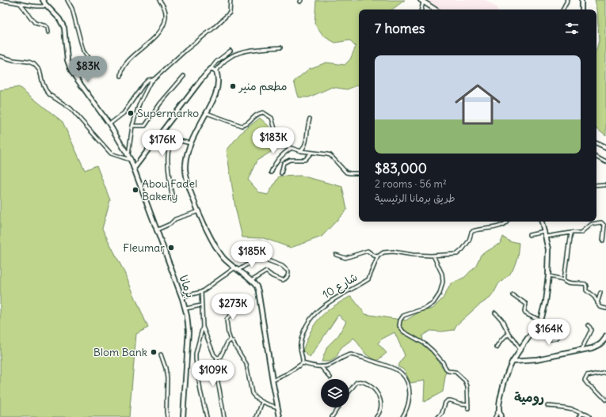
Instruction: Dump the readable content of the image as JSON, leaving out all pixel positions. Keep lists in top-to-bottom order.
{
  "streets": {
    "street": ["شارع 10", "برمانا"]
  },
  "districts": ["رومية"],
  "places": [
    "مطعم منير",
    "Supermarko",
    "Abou Fadel Bakery",
    "Fleumar",
    "Blom Bank"
  ],
  "page": {
    "heading": "7 homes",
    "list": [
      {
        "name": "$83,000",
        "note": "2 rooms · 56 m² · طريق برمانا الرئيسية"
      }
    ],
    "price": [
      "$83K",
      "$183K",
      "$176K",
      "$185K",
      "$273K",
      "$164K",
      "$109K"
    ]
  }
}
